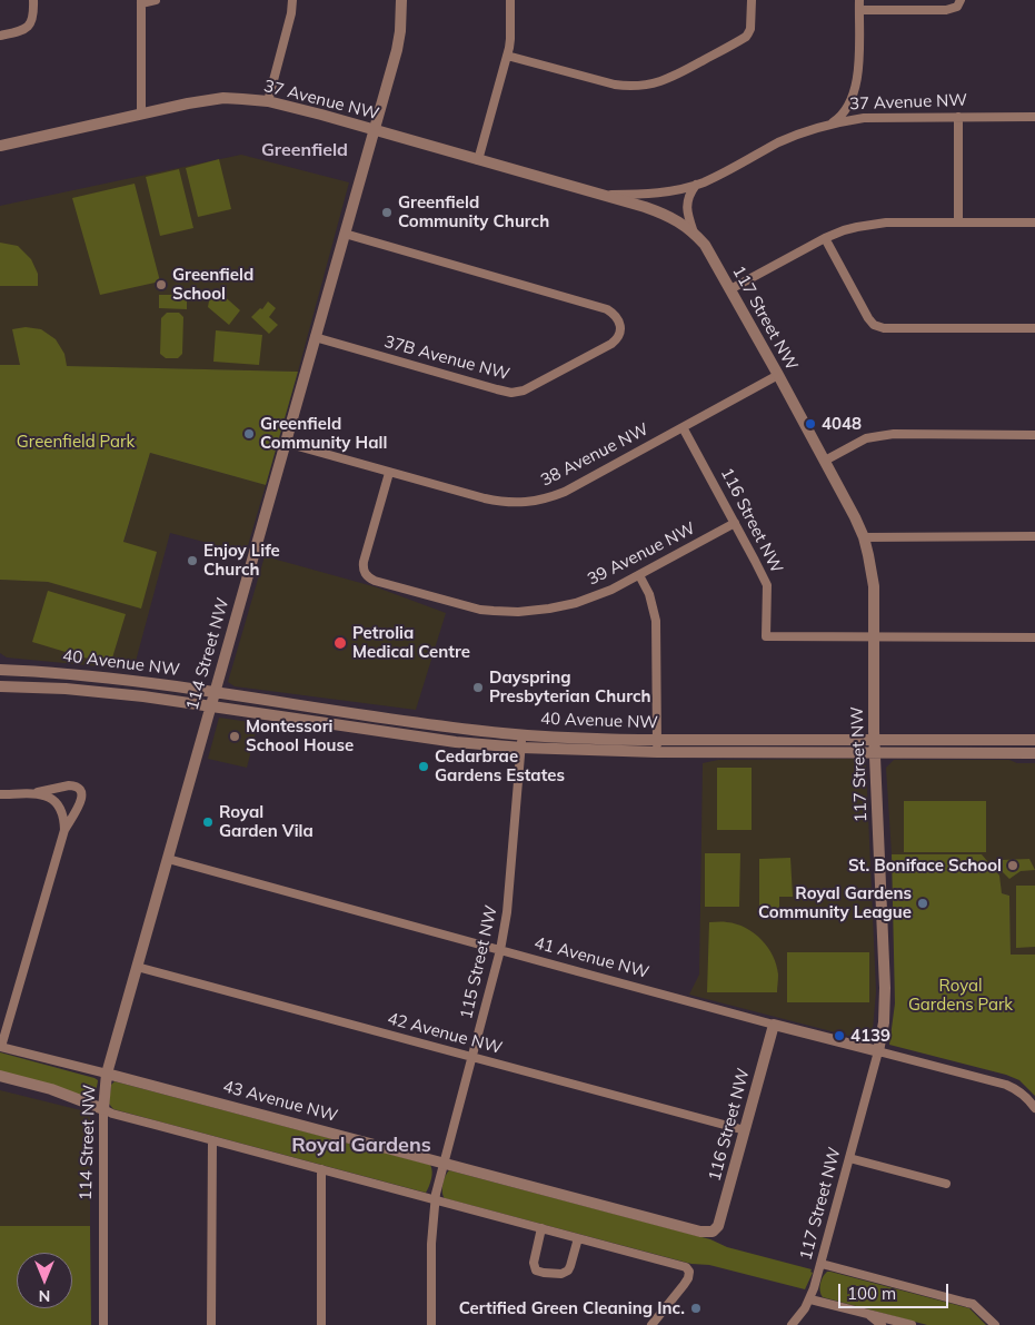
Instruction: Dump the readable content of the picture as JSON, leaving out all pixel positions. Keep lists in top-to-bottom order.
{
  "streets": {
    "street": [
      "37 Avenue NW",
      "117 Street NW",
      "37B Avenue NW",
      "38 Avenue NW",
      "116 Street NW",
      "39 Avenue NW",
      "114 Street NW",
      "40 Avenue NW",
      "41 Avenue NW",
      "115 Street NW",
      "42 Avenue NW",
      "43 Avenue NW"
    ]
  },
  "crossings": [
    ["37 Avenue NW", "117 Street NW"],
    ["37 Avenue NW", "114 Street NW"],
    ["117 Street NW", "38 Avenue NW"],
    ["117 Street NW", "116 Street NW"],
    ["117 Street NW", "40 Avenue NW"],
    ["117 Street NW", "41 Avenue NW"],
    ["37B Avenue NW", "114 Street NW"],
    ["38 Avenue NW", "116 Street NW"],
    ["38 Avenue NW", "39 Avenue NW"],
    ["38 Avenue NW", "114 Street NW"],
    ["116 Street NW", "39 Avenue NW"],
    ["116 Street NW", "41 Avenue NW"],
    ["116 Street NW", "42 Avenue NW"],
    ["116 Street NW", "43 Avenue NW"],
    ["114 Street NW", "40 Avenue NW"],
    ["114 Street NW", "41 Avenue NW"],
    ["114 Street NW", "42 Avenue NW"],
    ["114 Street NW", "43 Avenue NW"],
    ["40 Avenue NW", "115 Street NW"],
    ["41 Avenue NW", "115 Street NW"],
    ["115 Street NW", "42 Avenue NW"],
    ["115 Street NW", "43 Avenue NW"]
  ],
  "districts": ["Greenfield", "Royal Gardens"],
  "parks": ["Greenfield Park", "Royal Gardens Park"],
  "places": [
    "Greenfield Community Church",
    "Greenfield School",
    "4048",
    "Greenfield Community Hall",
    "Enjoy Life Church",
    "Petrolia Medical Centre",
    "Dayspring Presbyterian Church",
    "Montessori School House",
    "Cedarbrae Gardens Estates",
    "Royal Garden Vila",
    "St. Boniface School",
    "Royal Gardens Community League",
    "4139",
    "Certified Green Cleaning Inc."
  ],
  "scale_bar": "100 m",
  "north": "bottom"
}
